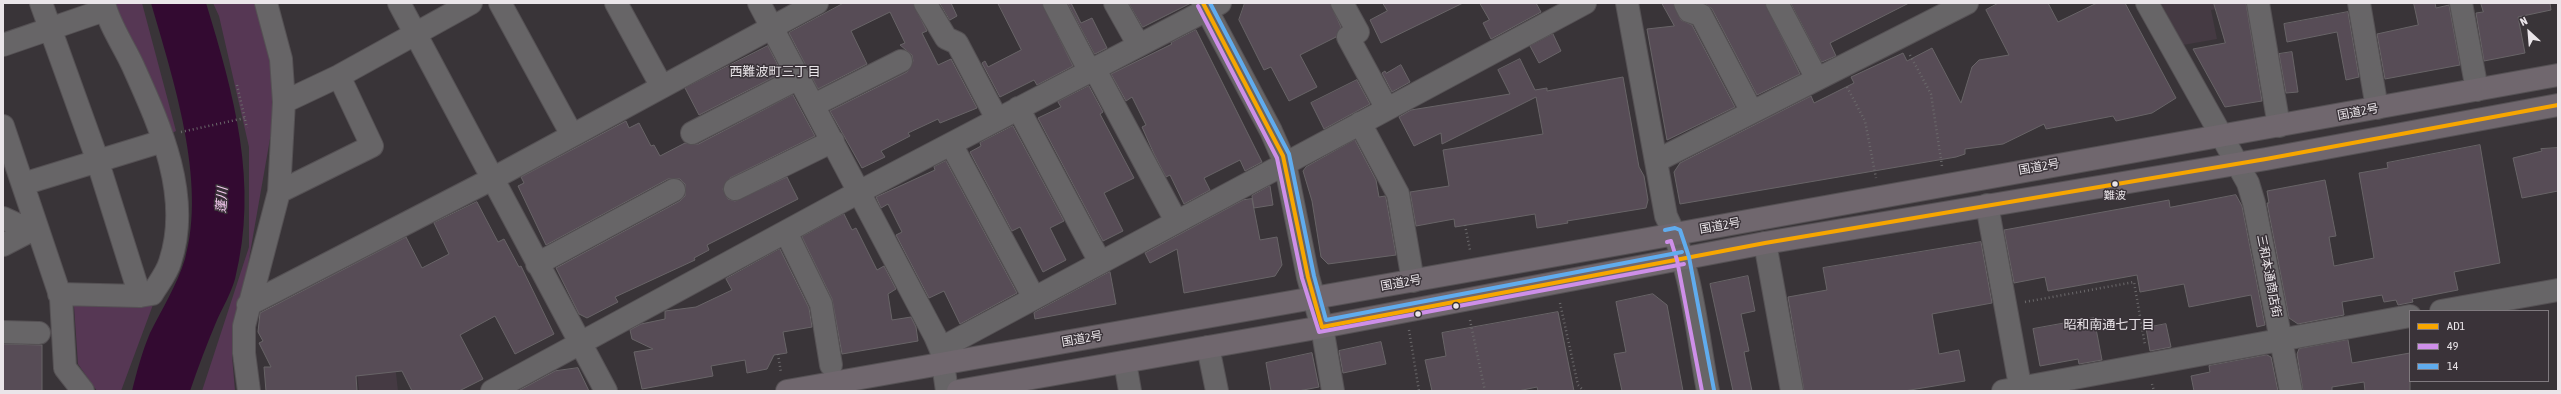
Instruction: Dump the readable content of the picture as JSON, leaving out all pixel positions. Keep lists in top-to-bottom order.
{
  "streets": {
    "highway": ["国道2号"],
    "street": ["三和本通商店街"]
  },
  "crossings": [
    ["国道2号", "三和本通商店街"]
  ],
  "districts": ["西難波町三丁目", "昭和南通七丁目"],
  "water": ["蓬川"],
  "places": ["難波"],
  "lines": ["transit line AD1", "transit line 14", "transit line 49"],
  "legend": ["AD1", "49", "14"],
  "north": "top left"
}
